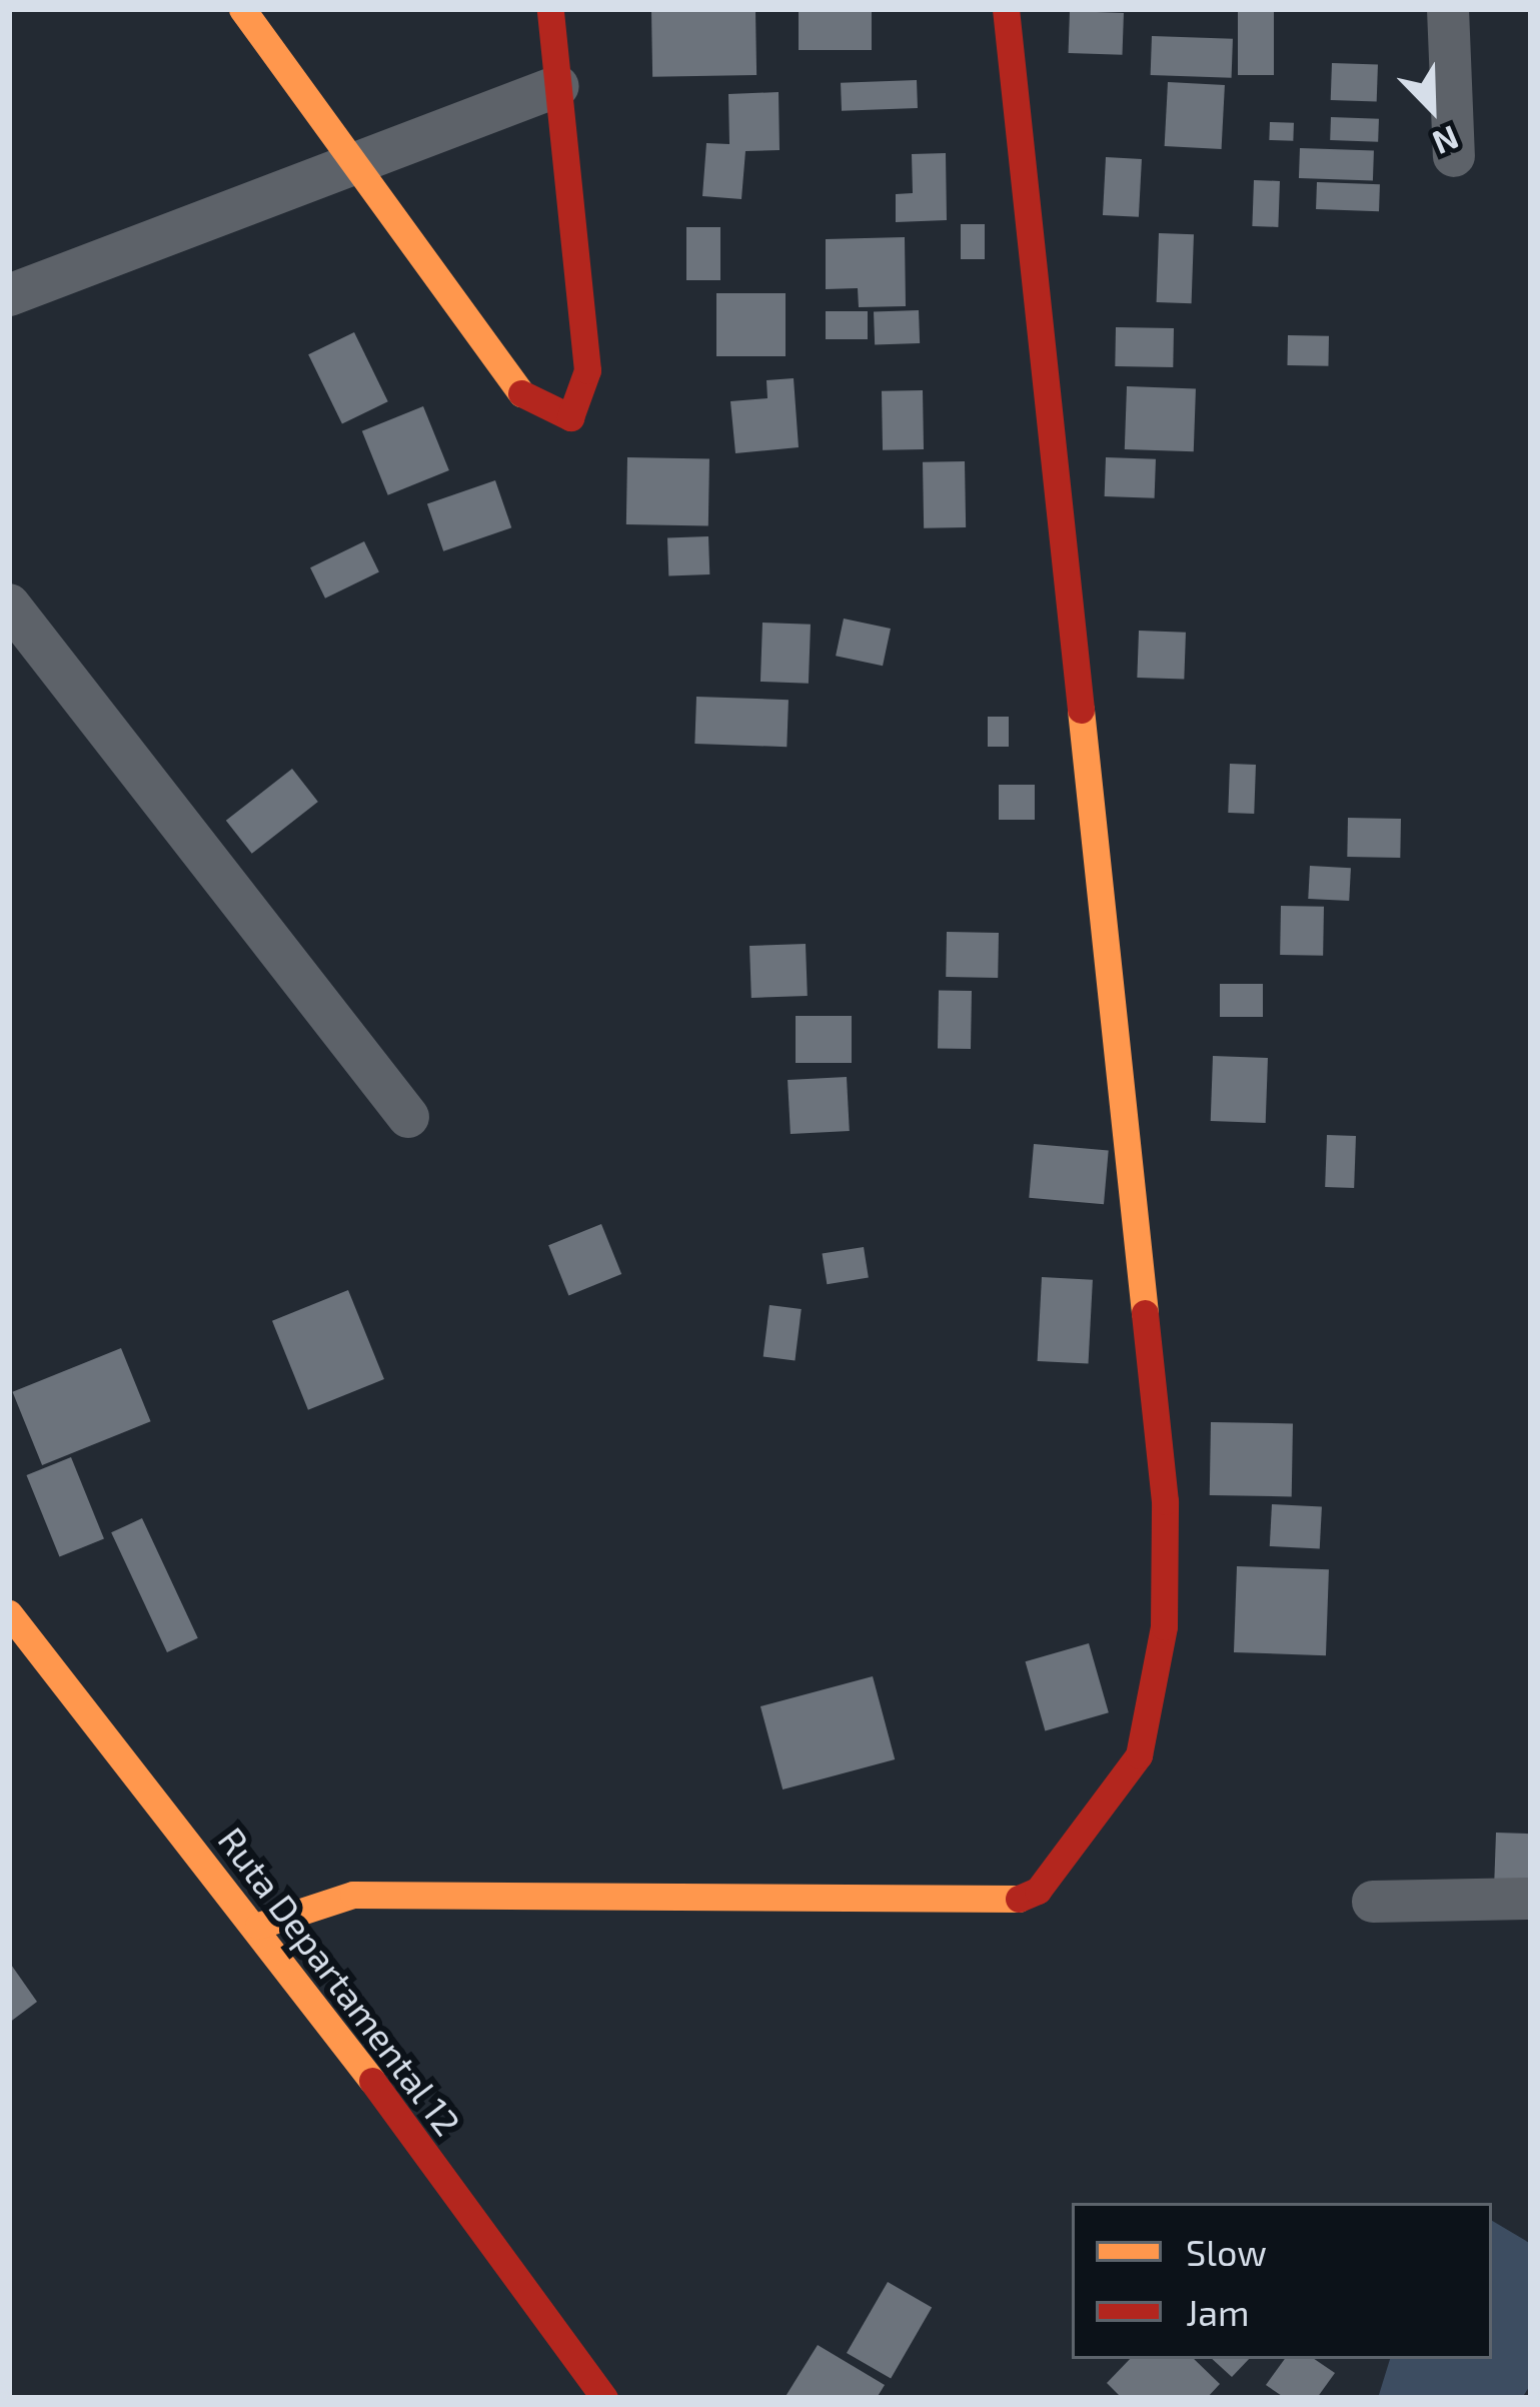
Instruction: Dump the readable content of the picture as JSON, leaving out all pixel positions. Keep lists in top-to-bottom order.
{
  "streets": {
    "street": ["Ruta Departamental 12"]
  },
  "legend": ["Slow", "Jam"],
  "north": "bottom right"
}
